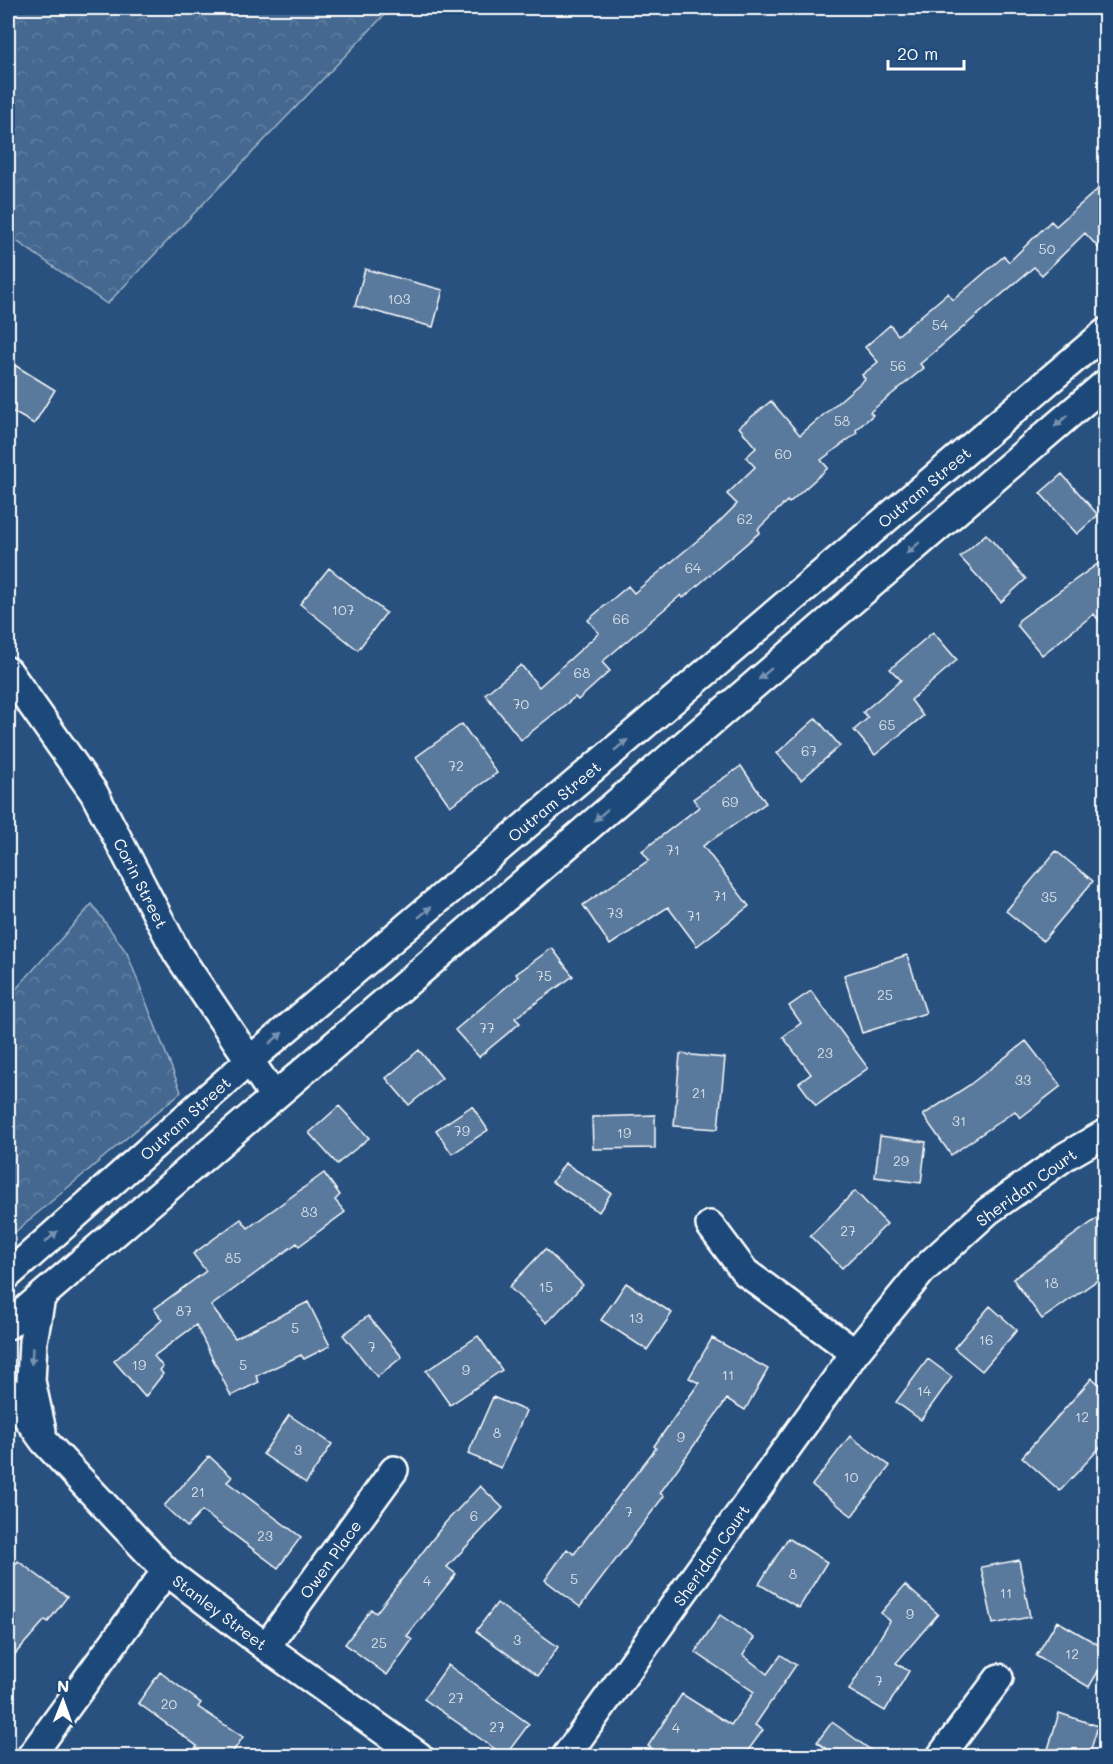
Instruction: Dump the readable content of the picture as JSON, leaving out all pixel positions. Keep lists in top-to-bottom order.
{
  "streets": {
    "street": [
      "Outram Street",
      "Corin Street",
      "Sheridan Court",
      "Owen Place",
      "Stanley Street"
    ]
  },
  "crossings": [
    ["Outram Street", "Corin Street"],
    ["Owen Place", "Stanley Street"]
  ],
  "house_numbers": [
    "50",
    "103",
    "54",
    "56",
    "58",
    "60",
    "62",
    "64",
    "107",
    "66",
    "68",
    "70",
    "65",
    "67",
    "72",
    "69",
    "71",
    "71",
    "35",
    "73",
    "71",
    "75",
    "25",
    "77",
    "23",
    "33",
    "21",
    "31",
    "79",
    "19",
    "29",
    "83",
    "27",
    "85",
    "18",
    "15",
    "87",
    "13",
    "5",
    "16",
    "7",
    "19",
    "5",
    "9",
    "11",
    "14",
    "12",
    "8",
    "9",
    "3",
    "10",
    "21",
    "7",
    "6",
    "23",
    "8",
    "5",
    "4",
    "11",
    "9",
    "3",
    "25",
    "12",
    "7",
    "27",
    "20",
    "27",
    "4"
  ],
  "scale_bar": "20 m",
  "north": "top"
}
